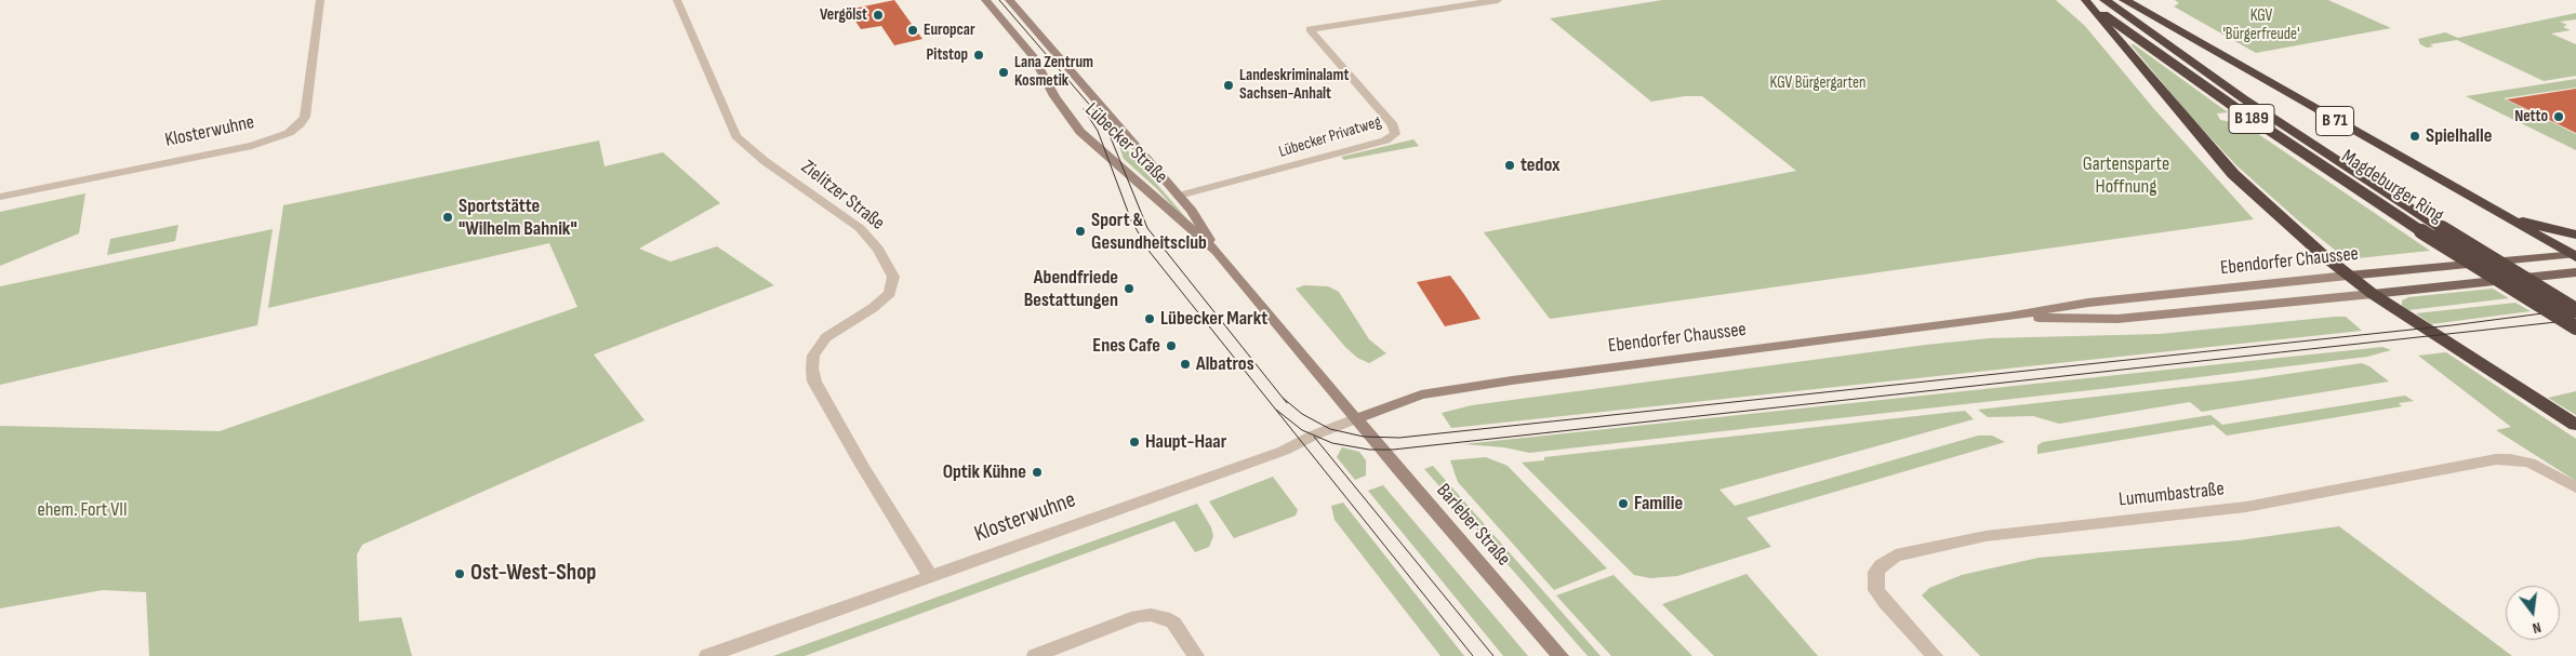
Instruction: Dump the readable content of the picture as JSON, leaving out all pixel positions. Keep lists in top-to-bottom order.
{
  "streets": {
    "highway": ["B 189", "B 71", "Magdeburger Ring"],
    "main road": ["Lübecker Straße", "Ebendorfer Chaussee", "Barleber Straße"],
    "street": [
      "Klosterwuhne",
      "Lübecker Privatweg",
      "Zielitzer Straße",
      "Lumumbastraße"
    ]
  },
  "crossings": [
    ["Klosterwuhne", "Lübecker Straße"],
    ["Klosterwuhne", "Zielitzer Straße"],
    ["Klosterwuhne", "Ebendorfer Chaussee"],
    ["Klosterwuhne", "Barleber Straße"],
    ["Lübecker Privatweg", "Lübecker Straße"],
    ["Lübecker Straße", "Ebendorfer Chaussee"],
    ["Lübecker Straße", "Barleber Straße"],
    ["Ebendorfer Chaussee", "Barleber Straße"]
  ],
  "parks": [
    "KGV 'Bürgerfreude'",
    "KGV Bürgergarten",
    "Gartensparte Hoffnung",
    "ehem. Fort VII"
  ],
  "places": [
    "Vergölst",
    "Europcar",
    "Pitstop",
    "Lana Zentrum Kosmetik",
    "Landeskriminalamt Sachsen-Anhalt",
    "Netto",
    "Spielhalle",
    "tedox",
    "Sportstätte \"Wilhelm Bahnik\"",
    "Sport & Gesundheitsclub",
    "Abendfriede Bestattungen",
    "Lübecker Markt",
    "Enes Cafe",
    "Albatros",
    "Haupt-Haar",
    "Optik Kühne",
    "Familie",
    "Ost-West-Shop"
  ],
  "north": "bottom"
}
